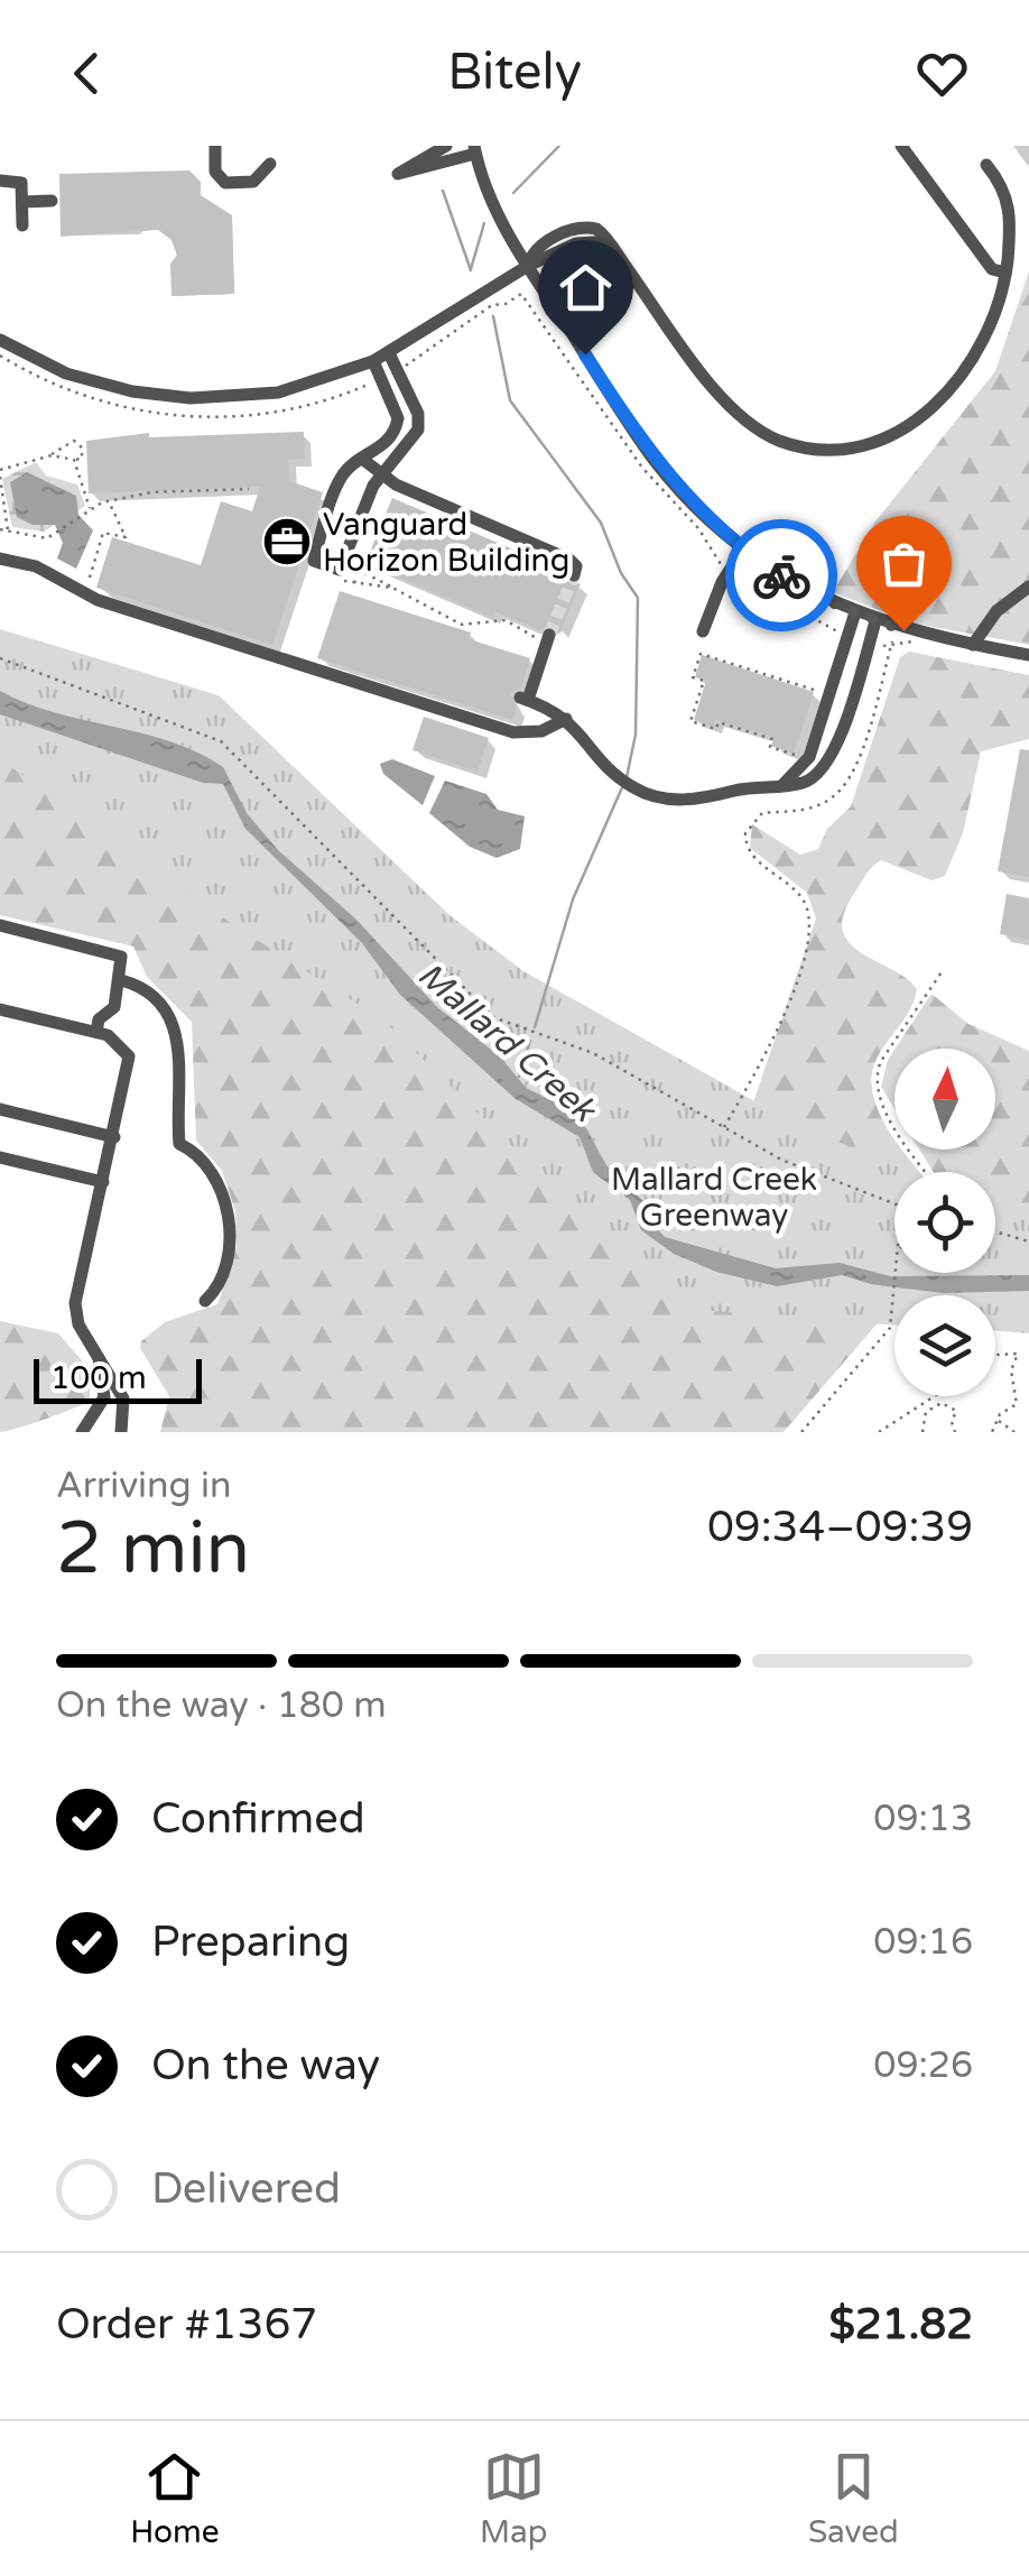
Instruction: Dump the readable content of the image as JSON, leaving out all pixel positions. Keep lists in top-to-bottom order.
{
  "water": ["Mallard Creek"],
  "parks": ["Mallard Creek Greenway"],
  "places": {
    "office": ["Vanguard Horizon Building"]
  },
  "scale_bar": "100 m",
  "north": "top",
  "page": {
    "header": "Bitely",
    "scale": "100 m",
    "heading": ["2 min", "Arriving in", "09:34–09:39"],
    "panel": ["Order #1367", "$21.82"],
    "bar": "On the way · 180 m",
    "list": [
      ["Confirmed", "09:13"],
      ["Preparing", "09:16"],
      ["On the way", "09:26"],
      "Delivered"
    ],
    "tabs": ["Home", "Map", "Saved"]
  }
}
